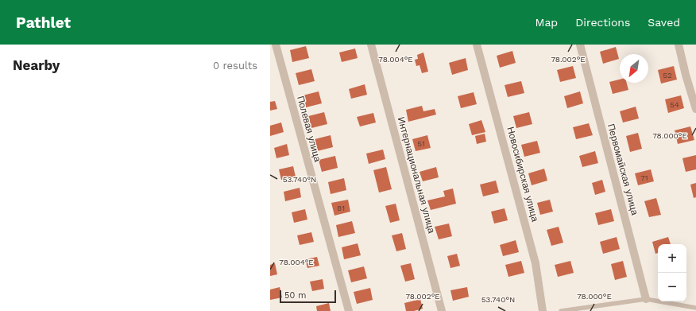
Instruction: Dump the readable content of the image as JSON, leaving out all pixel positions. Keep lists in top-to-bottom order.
{
  "streets": {
    "street": [
      "Полевая улица",
      "Первомайская улица",
      "Новосибирская улица",
      "Интернациональная улица"
    ]
  },
  "house_numbers": [
    "52",
    "54",
    "51",
    "71",
    "81"
  ],
  "scale_bar": "50 m",
  "north": "bottom left",
  "page": {
    "header": "Pathlet",
    "nav": ["Map", "Directions", "Saved"],
    "heading": ["Nearby", "0 results"],
    "map_buttons": ["+", "−"],
    "scale": "50 m"
  },
  "coordinates": [
    "78.004°E",
    "78.002°E",
    "78.000°E",
    "53.740°N"
  ]
}
